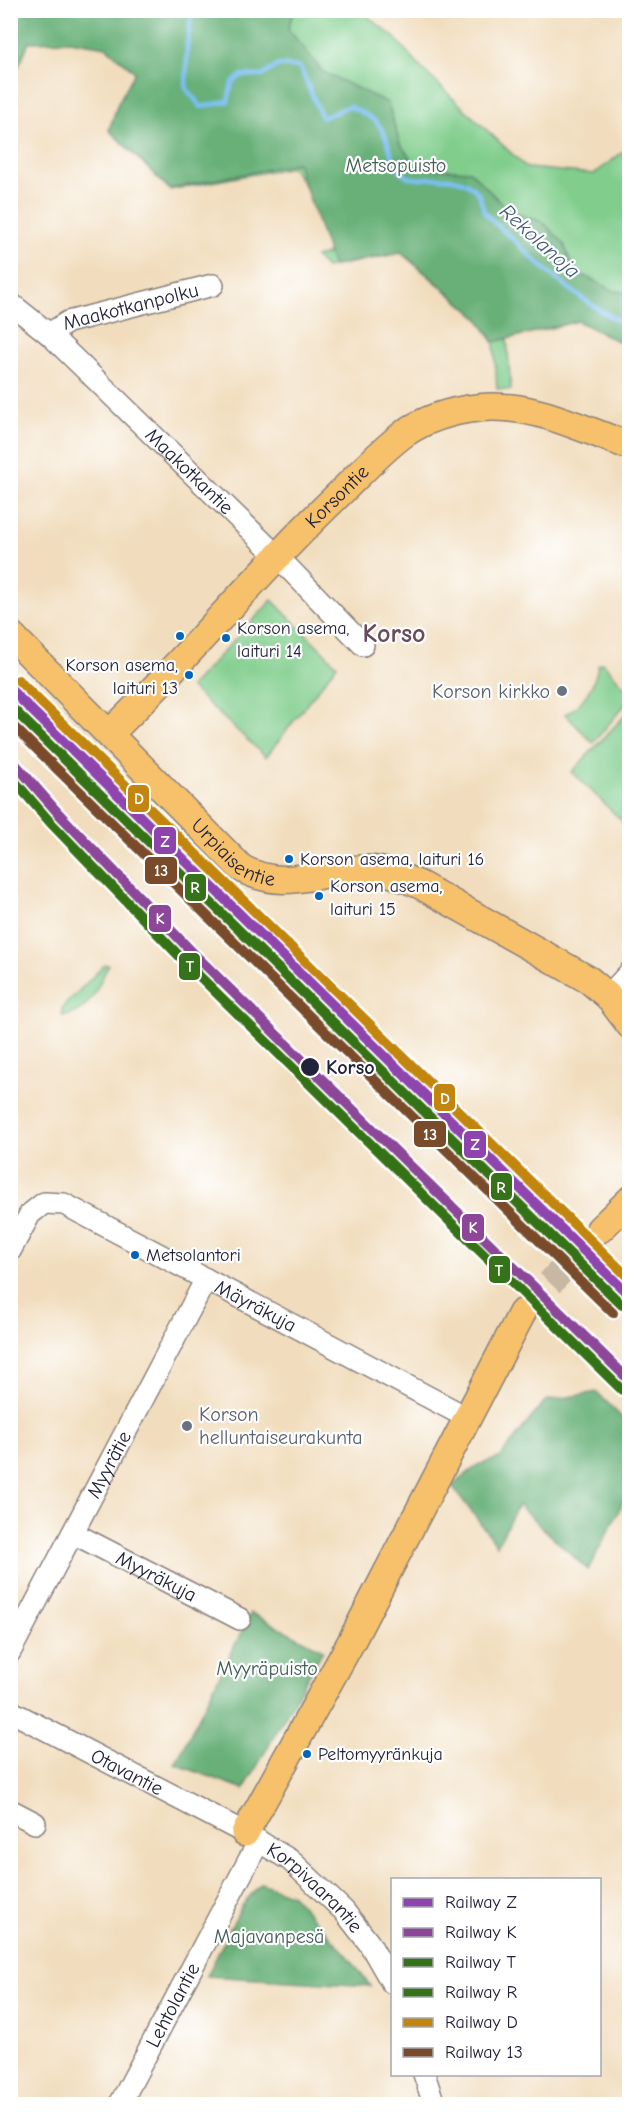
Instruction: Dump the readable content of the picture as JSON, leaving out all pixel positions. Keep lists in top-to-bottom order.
{
  "streets": {
    "main road": ["Korsontie", "Urpiaisentie"],
    "street": [
      "Maakotkanpolku",
      "Maakotkantie",
      "Mäyräkuja",
      "Myyrätie",
      "Myyräkuja",
      "Otavantie",
      "Korpivaarantie",
      "Lehtolantie"
    ]
  },
  "crossings": [
    ["Maakotkanpolku", "Maakotkantie"],
    ["Maakotkantie", "Korsontie"],
    ["Korsontie", "Urpiaisentie"],
    ["Mäyräkuja", "Myyrätie"],
    ["Myyrätie", "Myyräkuja"],
    ["Otavantie", "Korpivaarantie"],
    ["Otavantie", "Lehtolantie"],
    ["Korpivaarantie", "Lehtolantie"]
  ],
  "districts": ["Korso"],
  "water": ["Rekolanoja"],
  "parks": ["Metsopuisto", "Myyräpuisto", "Majavanpesä"],
  "places": [
    "Korson asema, laituri 14",
    "Korson asema, laituri 13",
    "Korson kirkko",
    "Korson asema, laituri 16",
    "Korson asema, laituri 15",
    "Korso",
    "Metsolantori",
    "Korson helluntaiseurakunta",
    "Peltomyyränkuja"
  ],
  "lines": [
    "rail line D",
    "rail line Z",
    "rail line R",
    "rail line 13",
    "rail line K",
    "rail line T"
  ],
  "legend": [
    "Railway Z",
    "Railway K",
    "Railway T",
    "Railway R",
    "Railway D",
    "Railway 13"
  ]
}
